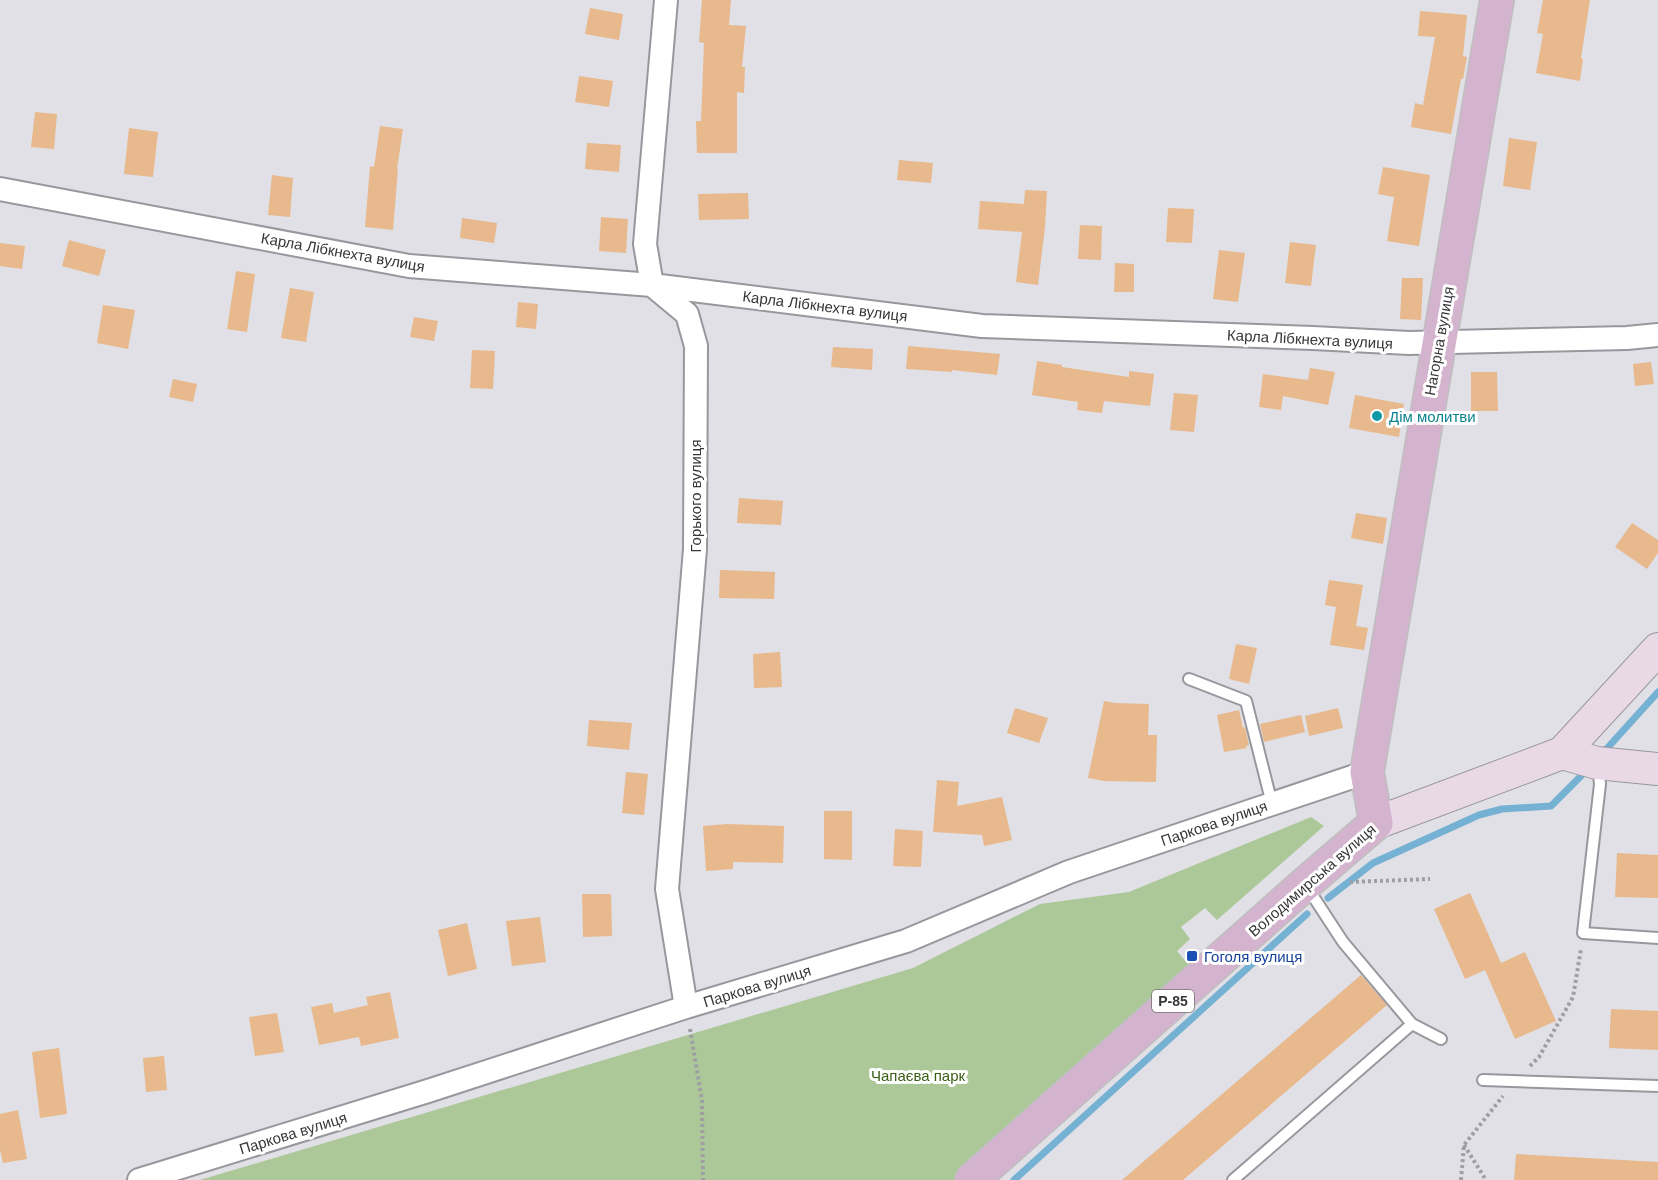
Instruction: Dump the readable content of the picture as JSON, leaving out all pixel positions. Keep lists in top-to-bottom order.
{
  "streets": {
    "main road": ["Нагорна вулиця", "Володимирська вулиця", "Р-85"],
    "street": ["Карла Лібкнехта вулиця", "Горького вулиця", "Паркова вулиця"]
  },
  "crossings": [
    ["Карла Лібкнехта вулиця", "Нагорна вулиця"],
    ["Карла Лібкнехта вулиця", "Горького вулиця"],
    ["Нагорна вулиця", "Паркова вулиця"],
    ["Нагорна вулиця", "Володимирська вулиця"],
    ["Горького вулиця", "Паркова вулиця"]
  ],
  "parks": ["Чапаєва парк"],
  "places": {
    "other": ["Дім молитви"],
    "transit": ["Гоголя вулиця"]
  }
}
